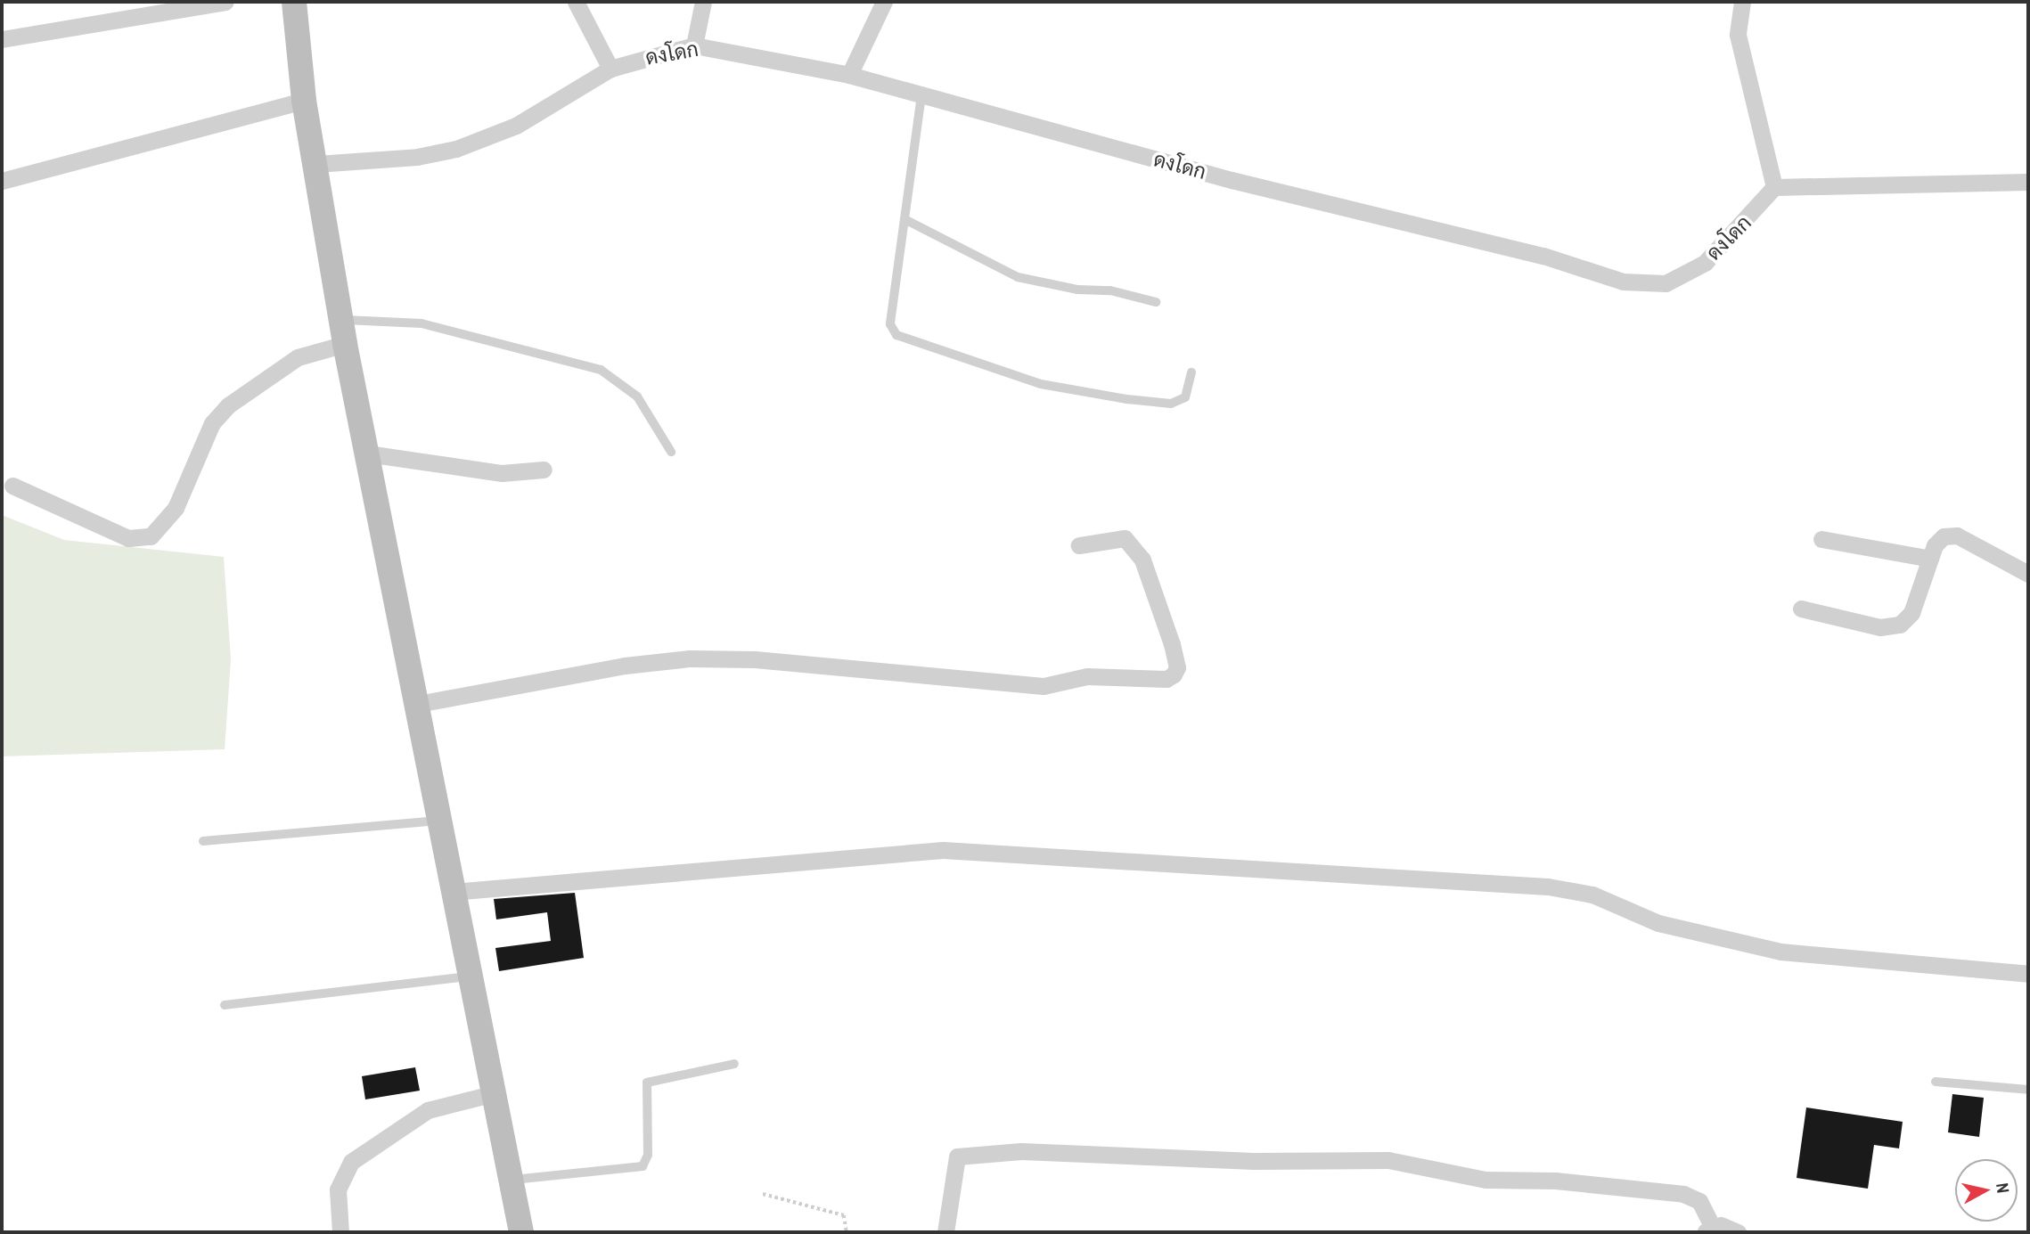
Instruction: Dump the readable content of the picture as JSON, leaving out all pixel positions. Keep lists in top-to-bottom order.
{
  "streets": {
    "street": ["ดงโดก"]
  },
  "north": "right"
}
